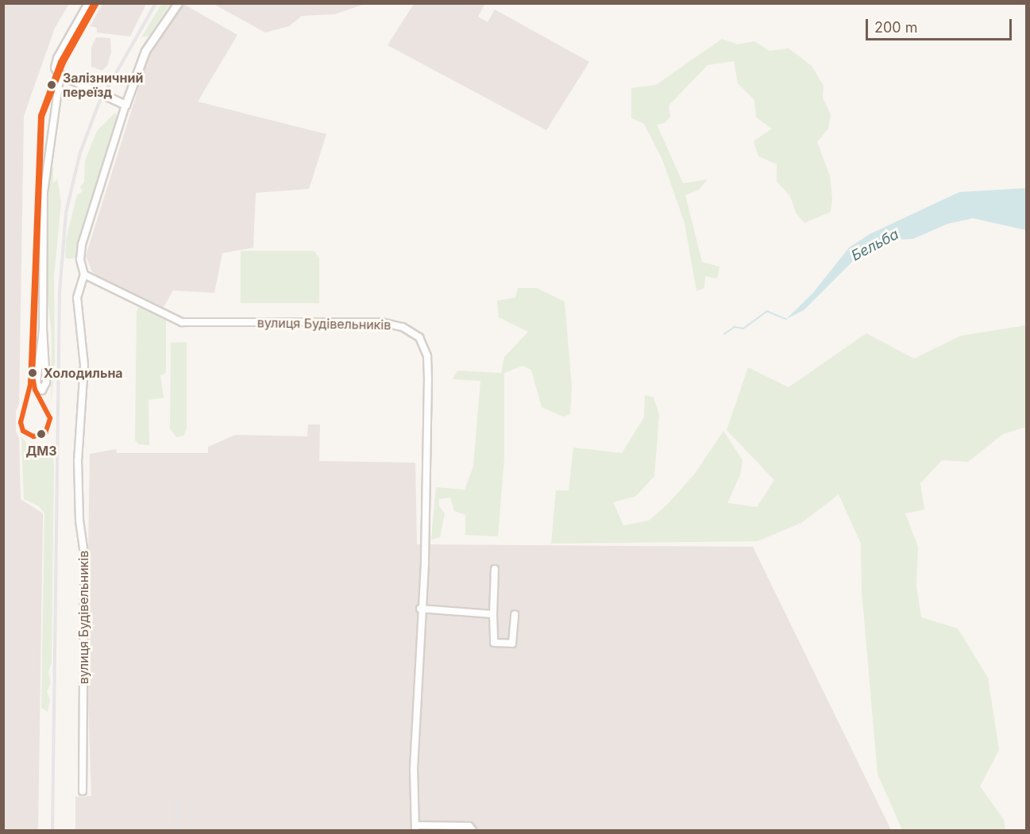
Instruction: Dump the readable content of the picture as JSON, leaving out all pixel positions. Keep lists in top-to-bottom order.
{
  "streets": {
    "street": ["вулиця Будівельників"]
  },
  "water": ["Бельба"],
  "places": ["Залізничний переїзд", "Холодильна", "ДМЗ"],
  "scale_bar": "200 m"
}
